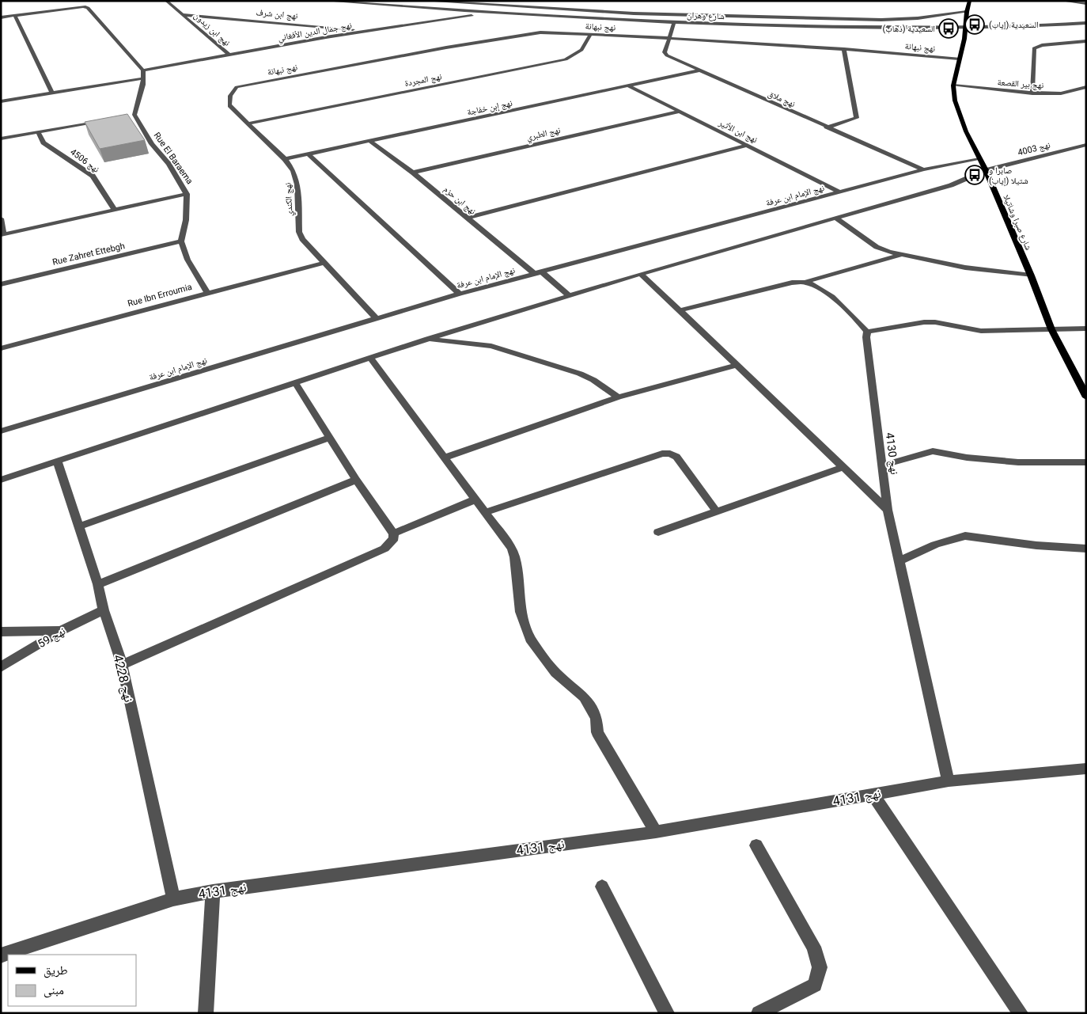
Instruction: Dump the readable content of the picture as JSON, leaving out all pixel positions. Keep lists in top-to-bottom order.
{
  "streets": {
    "main road": ["شارع صبرا وشاتيلا"],
    "street": [
      "نهج ابن شرف",
      "شارع وهران",
      "نهج نبهانة",
      "نهج ابن زيدون",
      "نهج جمال الدين الأفغاني",
      "نهج المجردة",
      "نهج بير القصعة",
      "نهج ملاق",
      "نهج إبن خفاجة",
      "نهج ابن الأثير",
      "نهج الطبري",
      "نهج 4003",
      "Rue El Baraema",
      "نهج 4506",
      "نهج الإمام ابن عرفة",
      "نهج الكندي",
      "نهج ابن حزم",
      "Rue Zahret Ettebgh",
      "Rue Ibn Erroumia",
      "نهج 4130",
      "نهج 59",
      "نهج 4228",
      "نهج 4131"
    ]
  },
  "crossings": [
    ["نهج ابن شرف", "نهج ابن زيدون"],
    ["نهج ابن شرف", "نهج جمال الدين الأفغاني"],
    ["شارع وهران", "نهج جمال الدين الأفغاني"],
    ["شارع وهران", "نهج ملاق"],
    ["شارع وهران", "شارع صبرا وشاتيلا"],
    ["نهج نبهانة", "نهج المجردة"],
    ["نهج نبهانة", "نهج ملاق"],
    ["نهج نبهانة", "نهج الكندي"],
    ["نهج نبهانة", "شارع صبرا وشاتيلا"],
    ["نهج ابن زيدون", "نهج جمال الدين الأفغاني"],
    ["نهج المجردة", "نهج الكندي"],
    ["نهج بير القصعة", "شارع صبرا وشاتيلا"],
    ["نهج ملاق", "نهج إبن خفاجة"],
    ["نهج ملاق", "نهج الإمام ابن عرفة"],
    ["نهج إبن خفاجة", "نهج ابن الأثير"],
    ["نهج إبن خفاجة", "نهج الكندي"],
    ["نهج إبن خفاجة", "نهج ابن حزم"],
    ["نهج ابن الأثير", "نهج الطبري"],
    ["نهج ابن الأثير", "نهج الإمام ابن عرفة"],
    ["نهج الطبري", "نهج ابن حزم"],
    ["نهج 4003", "نهج ابن حزم"],
    ["نهج 4003", "شارع صبرا وشاتيلا"],
    ["نهج 4003", "نهج 4228"],
    ["Rue El Baraema", "Rue Zahret Ettebgh"],
    ["نهج الإمام ابن عرفة", "نهج الكندي"],
    ["نهج الإمام ابن عرفة", "نهج ابن حزم"],
    ["نهج الإمام ابن عرفة", "شارع صبرا وشاتيلا"],
    ["نهج الكندي", "Rue Ibn Erroumia"],
    ["نهج 4130", "نهج 4131"],
    ["نهج 59", "نهج 4228"],
    ["نهج 4228", "نهج 4131"]
  ],
  "places": {
    "bus stop": ["السعيدية (إياب)", "السعيدية (ذهاب)", "صابرا و شتيلا (إياب)"]
  },
  "legend": ["طريق", "مبنى"]
}
